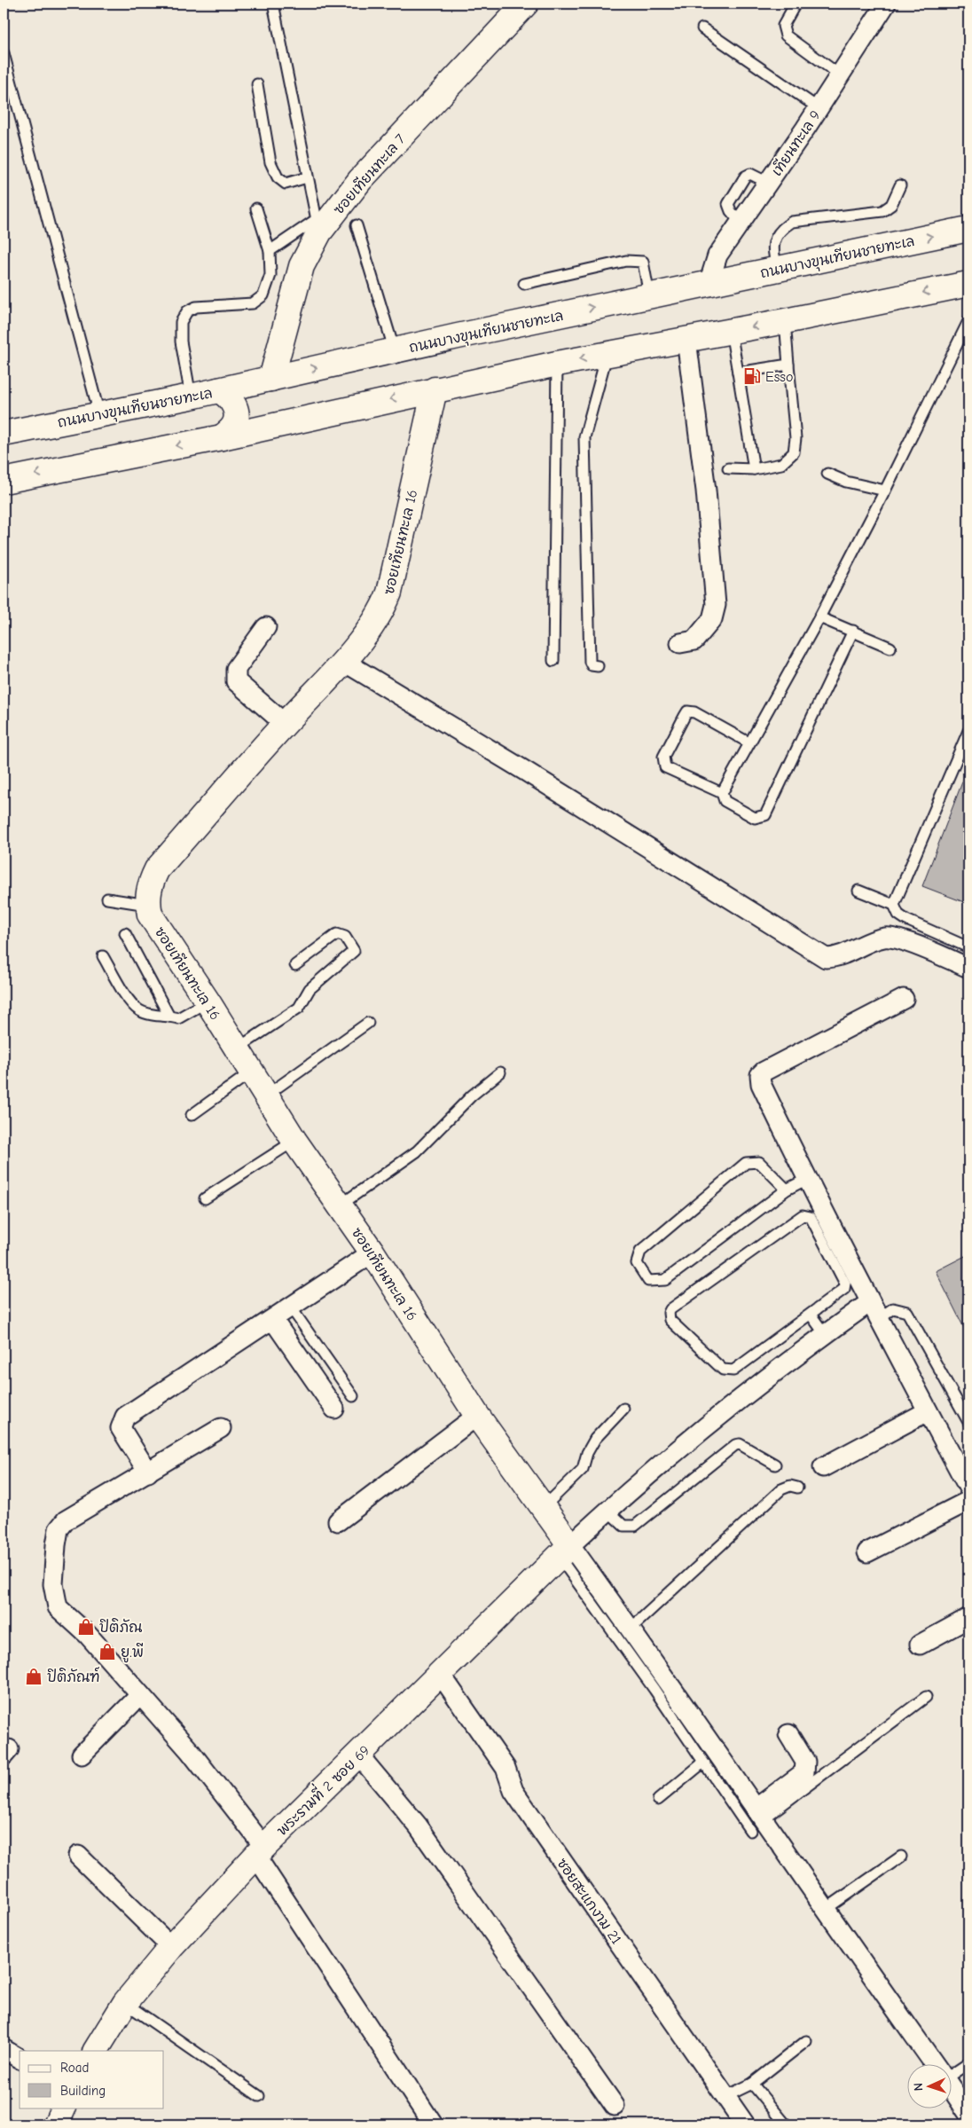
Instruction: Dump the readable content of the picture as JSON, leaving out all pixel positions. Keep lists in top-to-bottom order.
{
  "streets": {
    "street": [
      "เทียนทะเล 9",
      "ซอยเทียนทะเล 7",
      "ถนนบางขุนเทียนชายทะเล",
      "ซอยเทียนทะเล 16",
      "พระรามที่ 2 ซอย 69",
      "ซอยสะแกงาม 21"
    ]
  },
  "crossings": [
    ["เทียนทะเล 9", "ถนนบางขุนเทียนชายทะเล"],
    ["ซอยเทียนทะเล 7", "ถนนบางขุนเทียนชายทะเล"],
    ["ซอยเทียนทะเล 16", "พระรามที่ 2 ซอย 69"],
    ["พระรามที่ 2 ซอย 69", "ซอยสะแกงาม 21"]
  ],
  "places": {
    "fuel station": ["Esso"],
    "shop": ["ปิติภัณ", "ยู.พี", "ปิติภัณฑ์"]
  },
  "legend": ["Road", "Building"],
  "north": "left"
}
